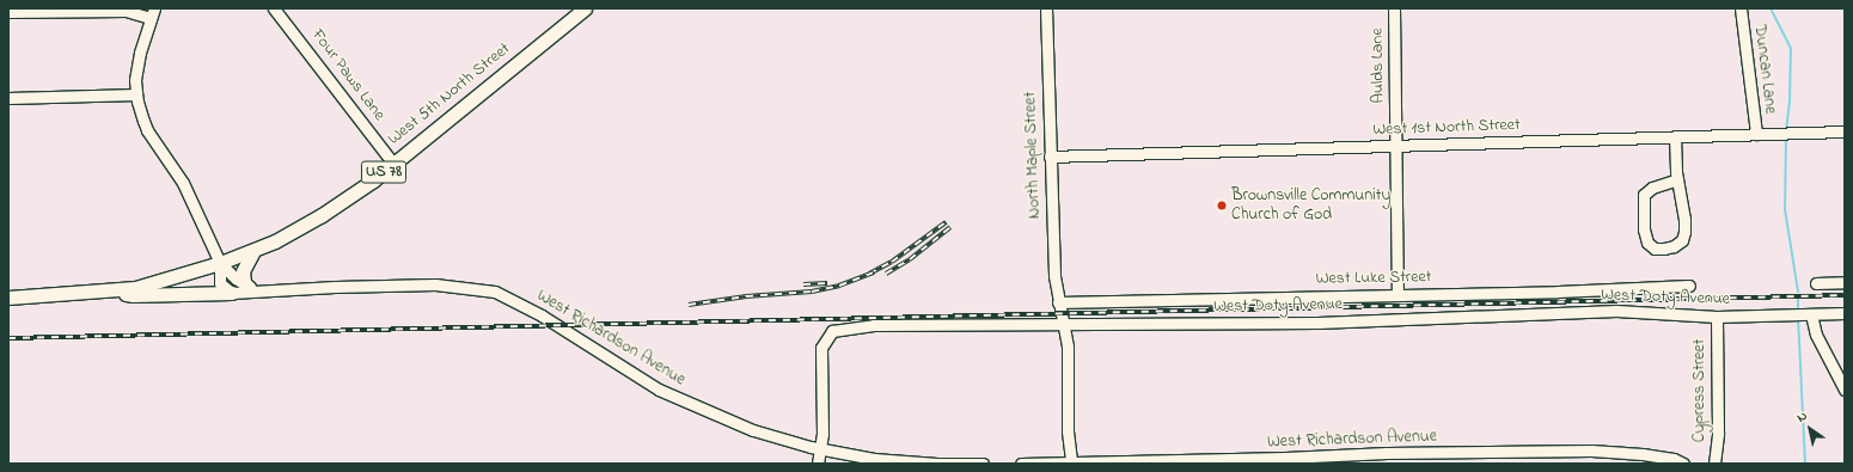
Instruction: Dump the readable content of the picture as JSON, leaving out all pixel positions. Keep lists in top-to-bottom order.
{
  "streets": {
    "main road": ["West 5th North Street", "US 78"],
    "street": [
      "Aulds Lane",
      "Duncan Lane",
      "Four Paws Lane",
      "West 1st North Street",
      "North Maple Street",
      "West Luke Street",
      "West Doty Avenue",
      "West Richardson Avenue",
      "Cypress Street"
    ]
  },
  "crossings": [
    ["Aulds Lane", "West 1st North Street"],
    ["Aulds Lane", "West Luke Street"],
    ["Duncan Lane", "West 1st North Street"],
    ["Four Paws Lane", "West 5th North Street"],
    ["West 1st North Street", "North Maple Street"],
    ["North Maple Street", "West Luke Street"],
    ["North Maple Street", "West Doty Avenue"],
    ["North Maple Street", "West Richardson Avenue"],
    ["West Doty Avenue", "West Richardson Avenue"],
    ["West Doty Avenue", "Cypress Street"]
  ],
  "places": ["Brownsville Community Church of God"],
  "north": "top left"
}
